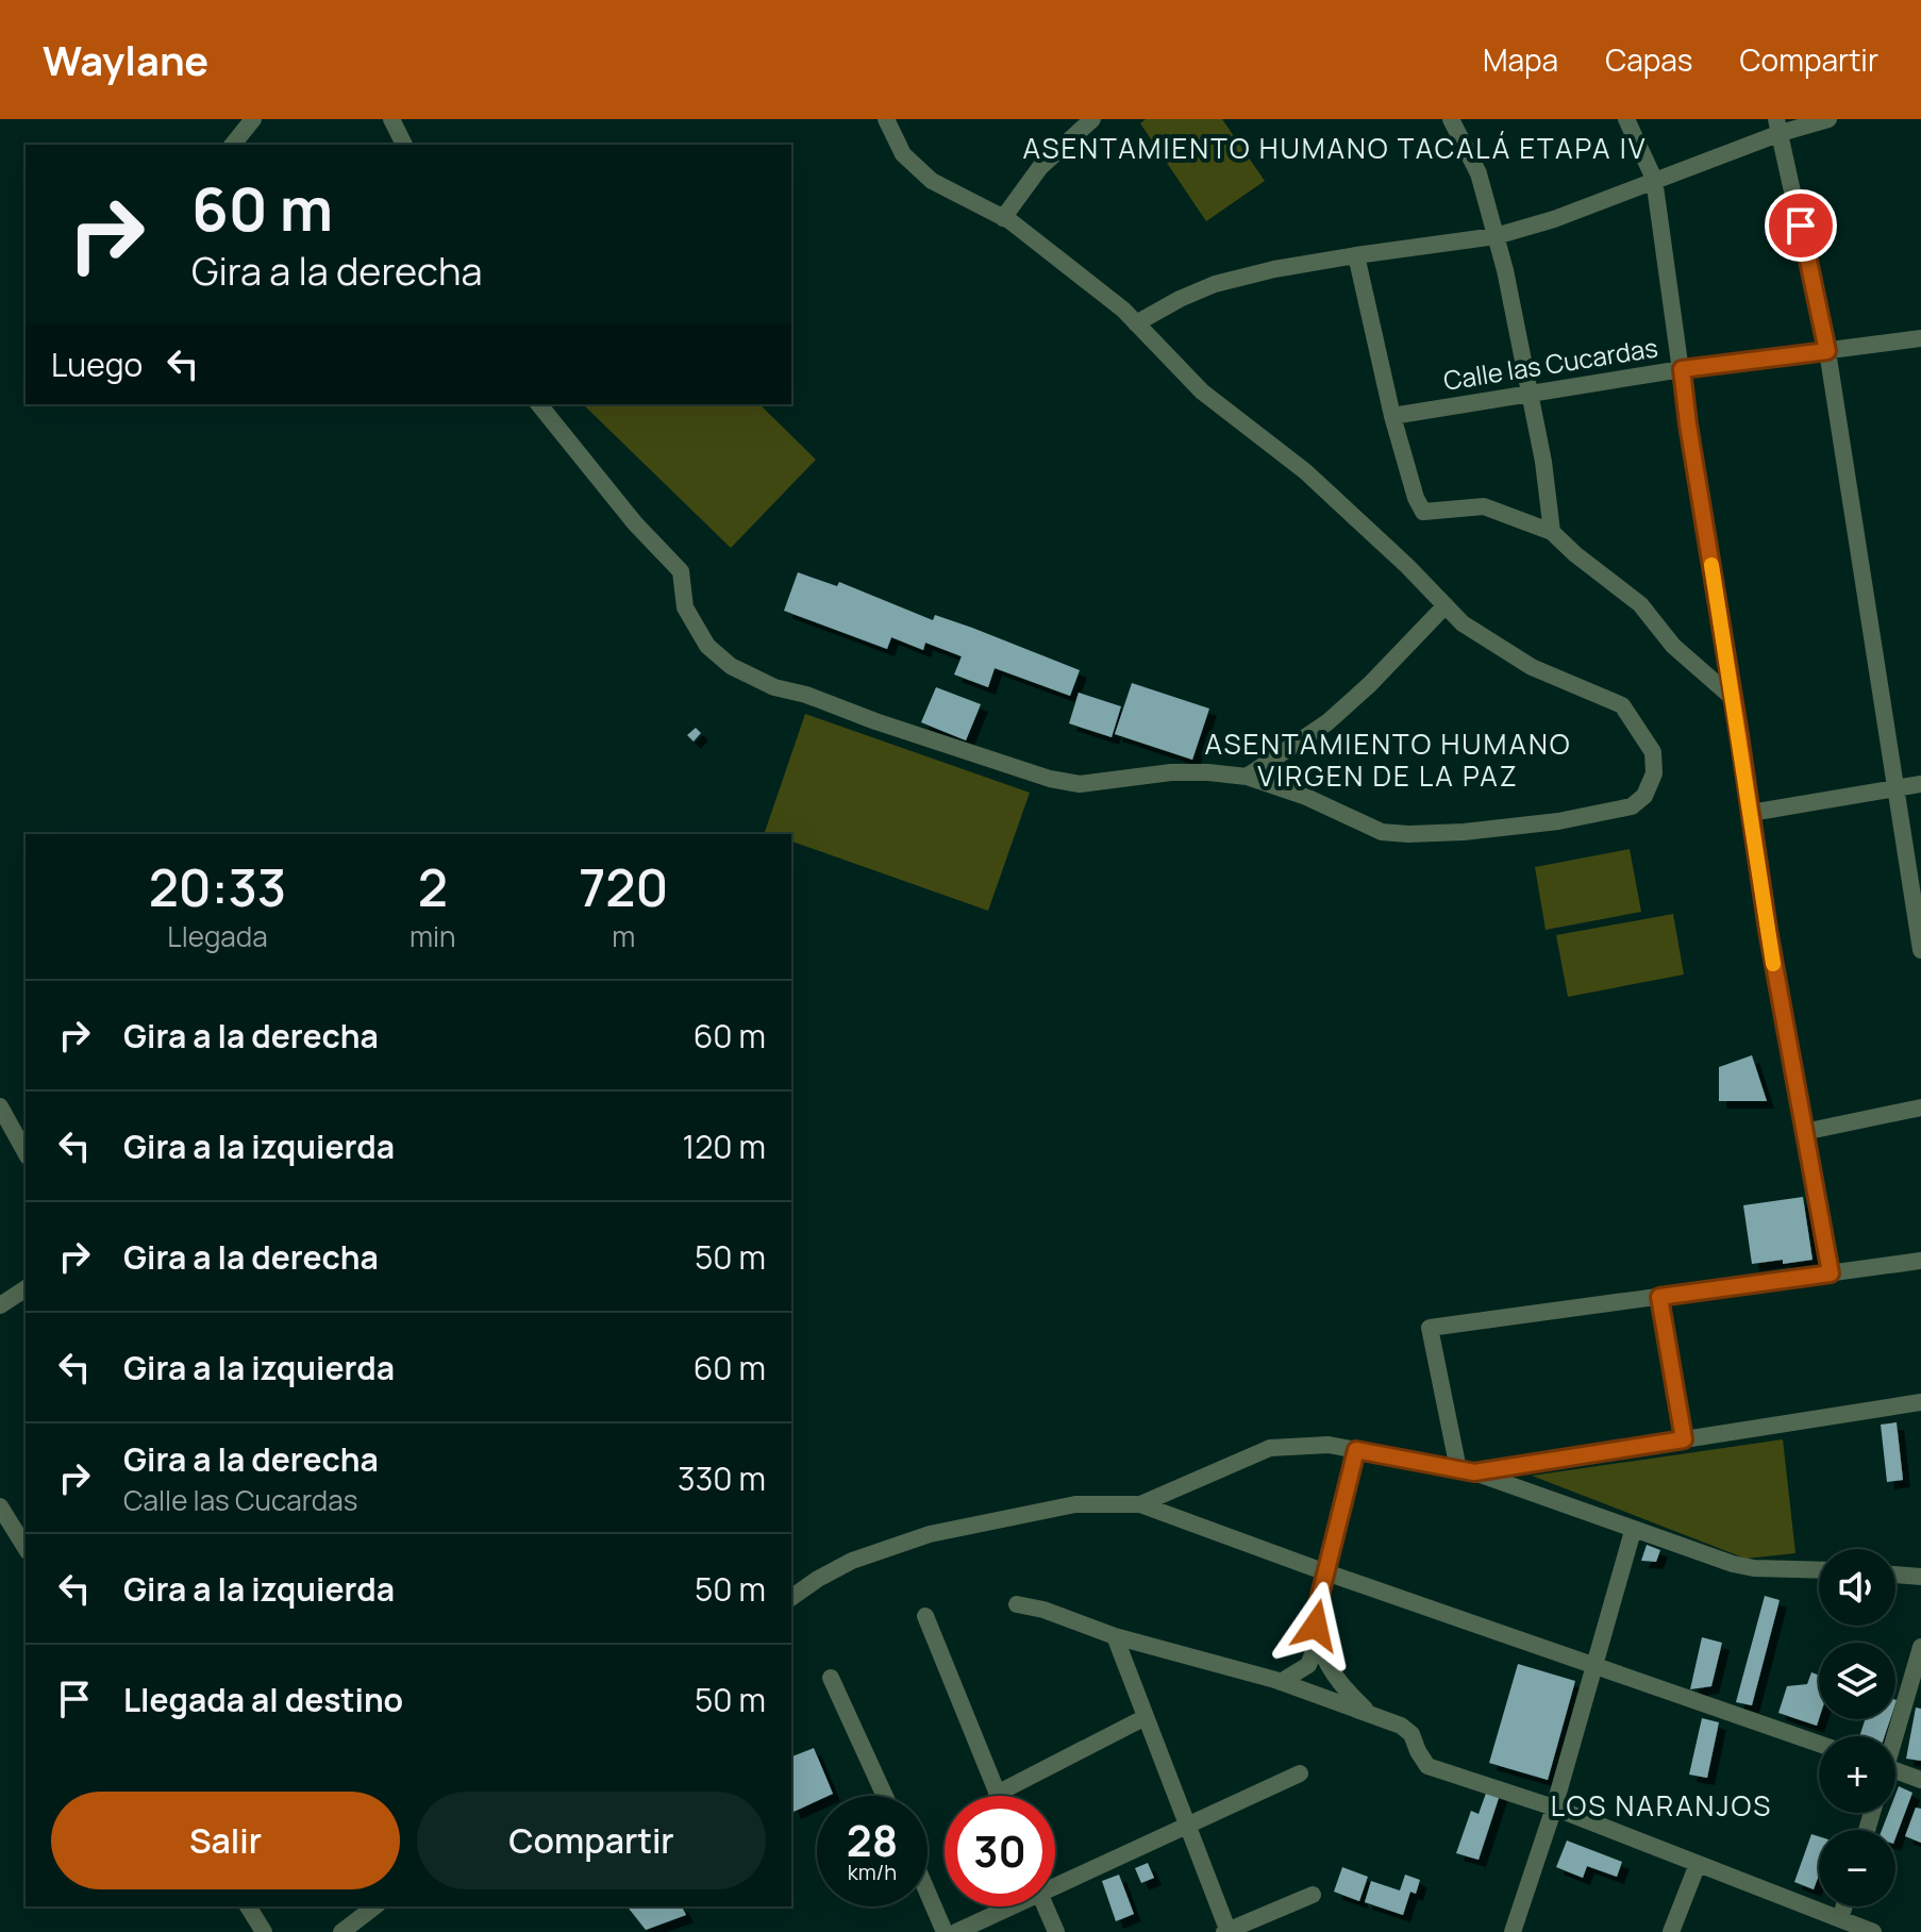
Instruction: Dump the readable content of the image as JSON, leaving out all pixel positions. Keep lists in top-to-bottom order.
{
  "streets": {
    "street": ["Calle las Cucardas"]
  },
  "districts": ["ASENTAMIENTO HUMANO TACALÁ ETAPA IV", "ASENTAMIENTO HUMANO VIRGEN DE LA PAZ", "LOS NARANJOS"],
  "page": {
    "header": "Waylane",
    "nav": ["Mapa", "Capas", "Compartir"],
    "turn": ["60 m", "Gira a la derecha"],
    "then": "Luego",
    "eta": [
      "20:33",
      "Llegada",
      "2",
      "min",
      "720",
      "m"
    ],
    "list": [
      {
        "name": "Gira a la derecha",
        "value": "60 m"
      },
      {
        "name": "Gira a la izquierda",
        "value": "120 m"
      },
      {
        "name": "Gira a la derecha",
        "value": "50 m"
      },
      {
        "name": "Gira a la izquierda",
        "value": "60 m"
      },
      {
        "name": "Gira a la derecha",
        "note": "Calle las Cucardas",
        "value": "330 m"
      },
      {
        "name": "Gira a la izquierda",
        "value": "50 m"
      },
      {
        "name": "Llegada al destino",
        "value": "50 m"
      }
    ],
    "map_buttons": ["+", "−"],
    "buttons": ["Salir", "Compartir"],
    "speed": "28 km/h",
    "limit": "30"
  }
}
